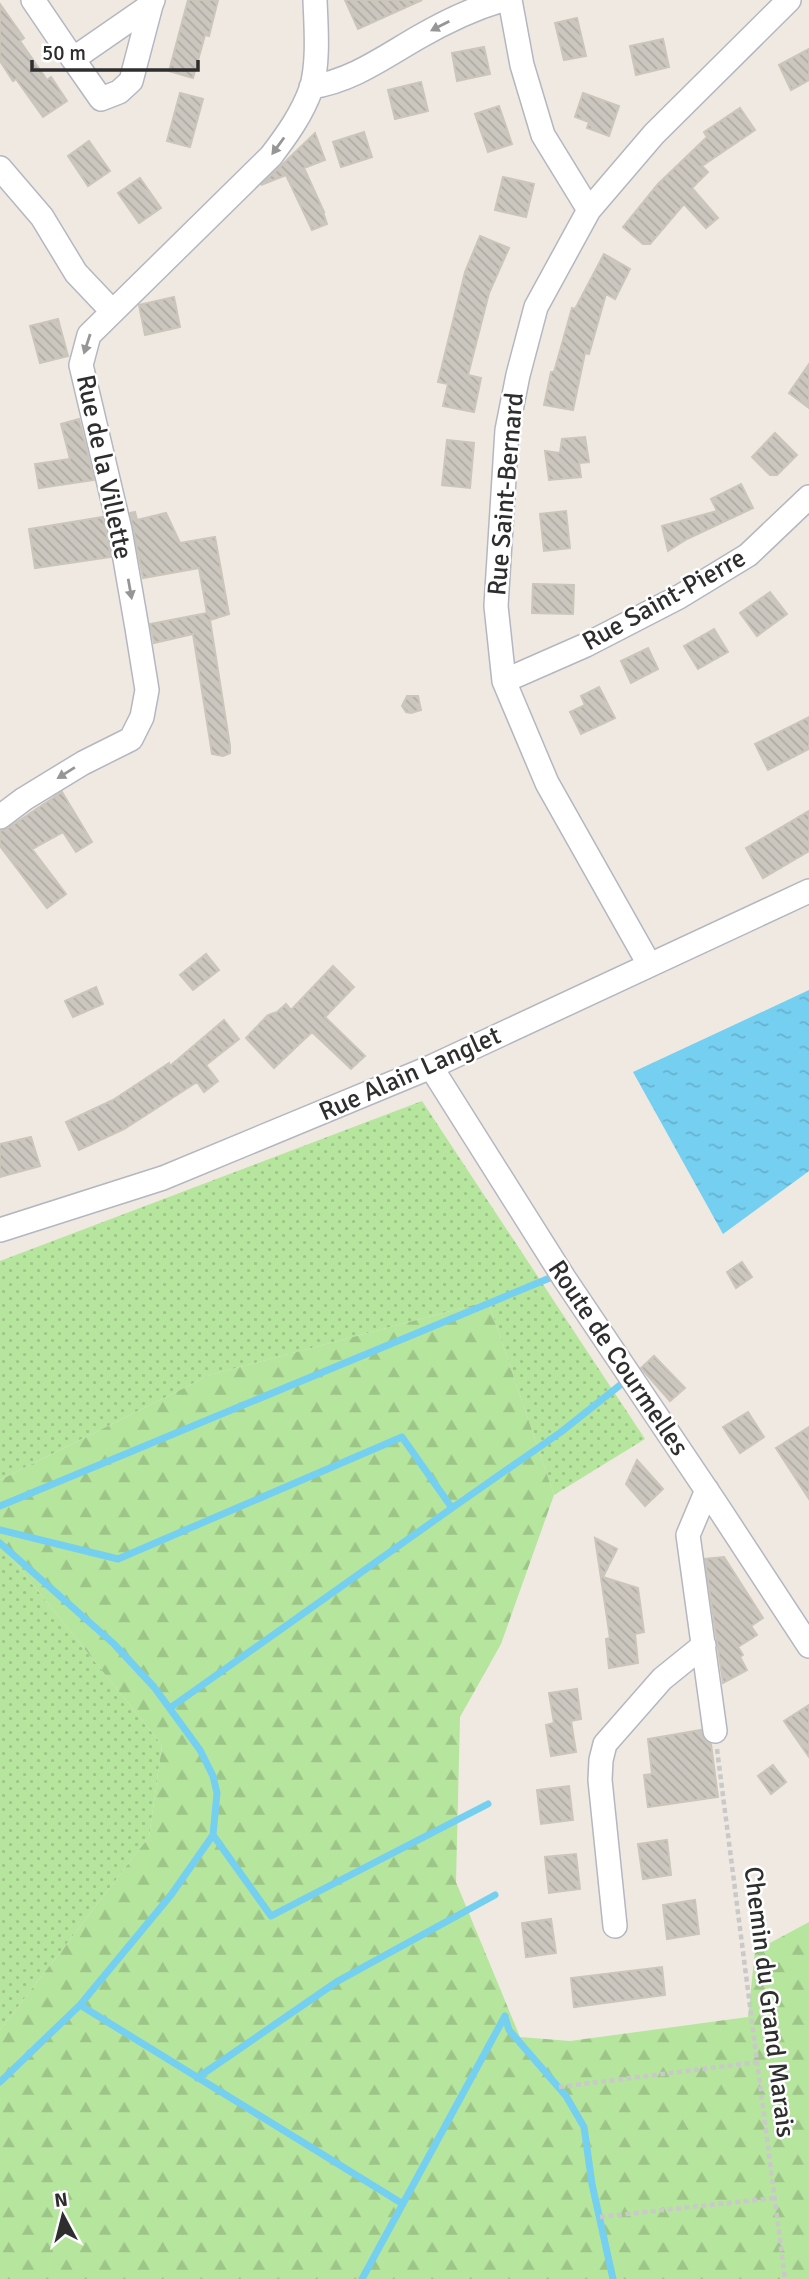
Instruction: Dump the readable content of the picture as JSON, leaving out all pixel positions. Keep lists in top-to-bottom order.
{
  "streets": {
    "street": [
      "Rue de la Villette",
      "Rue Saint-Bernard",
      "Rue Saint-Pierre",
      "Rue Alain Langlet",
      "Route de Courmelles"
    ],
    "path": ["Chemin du Grand Marais"]
  },
  "crossings": [
    ["Rue Saint-Bernard", "Rue Saint-Pierre"],
    ["Rue Saint-Bernard", "Rue Alain Langlet"],
    ["Rue Alain Langlet", "Route de Courmelles"]
  ],
  "one_way": ["Rue de la Villette"],
  "scale_bar": "50 m",
  "north": "top"
}
